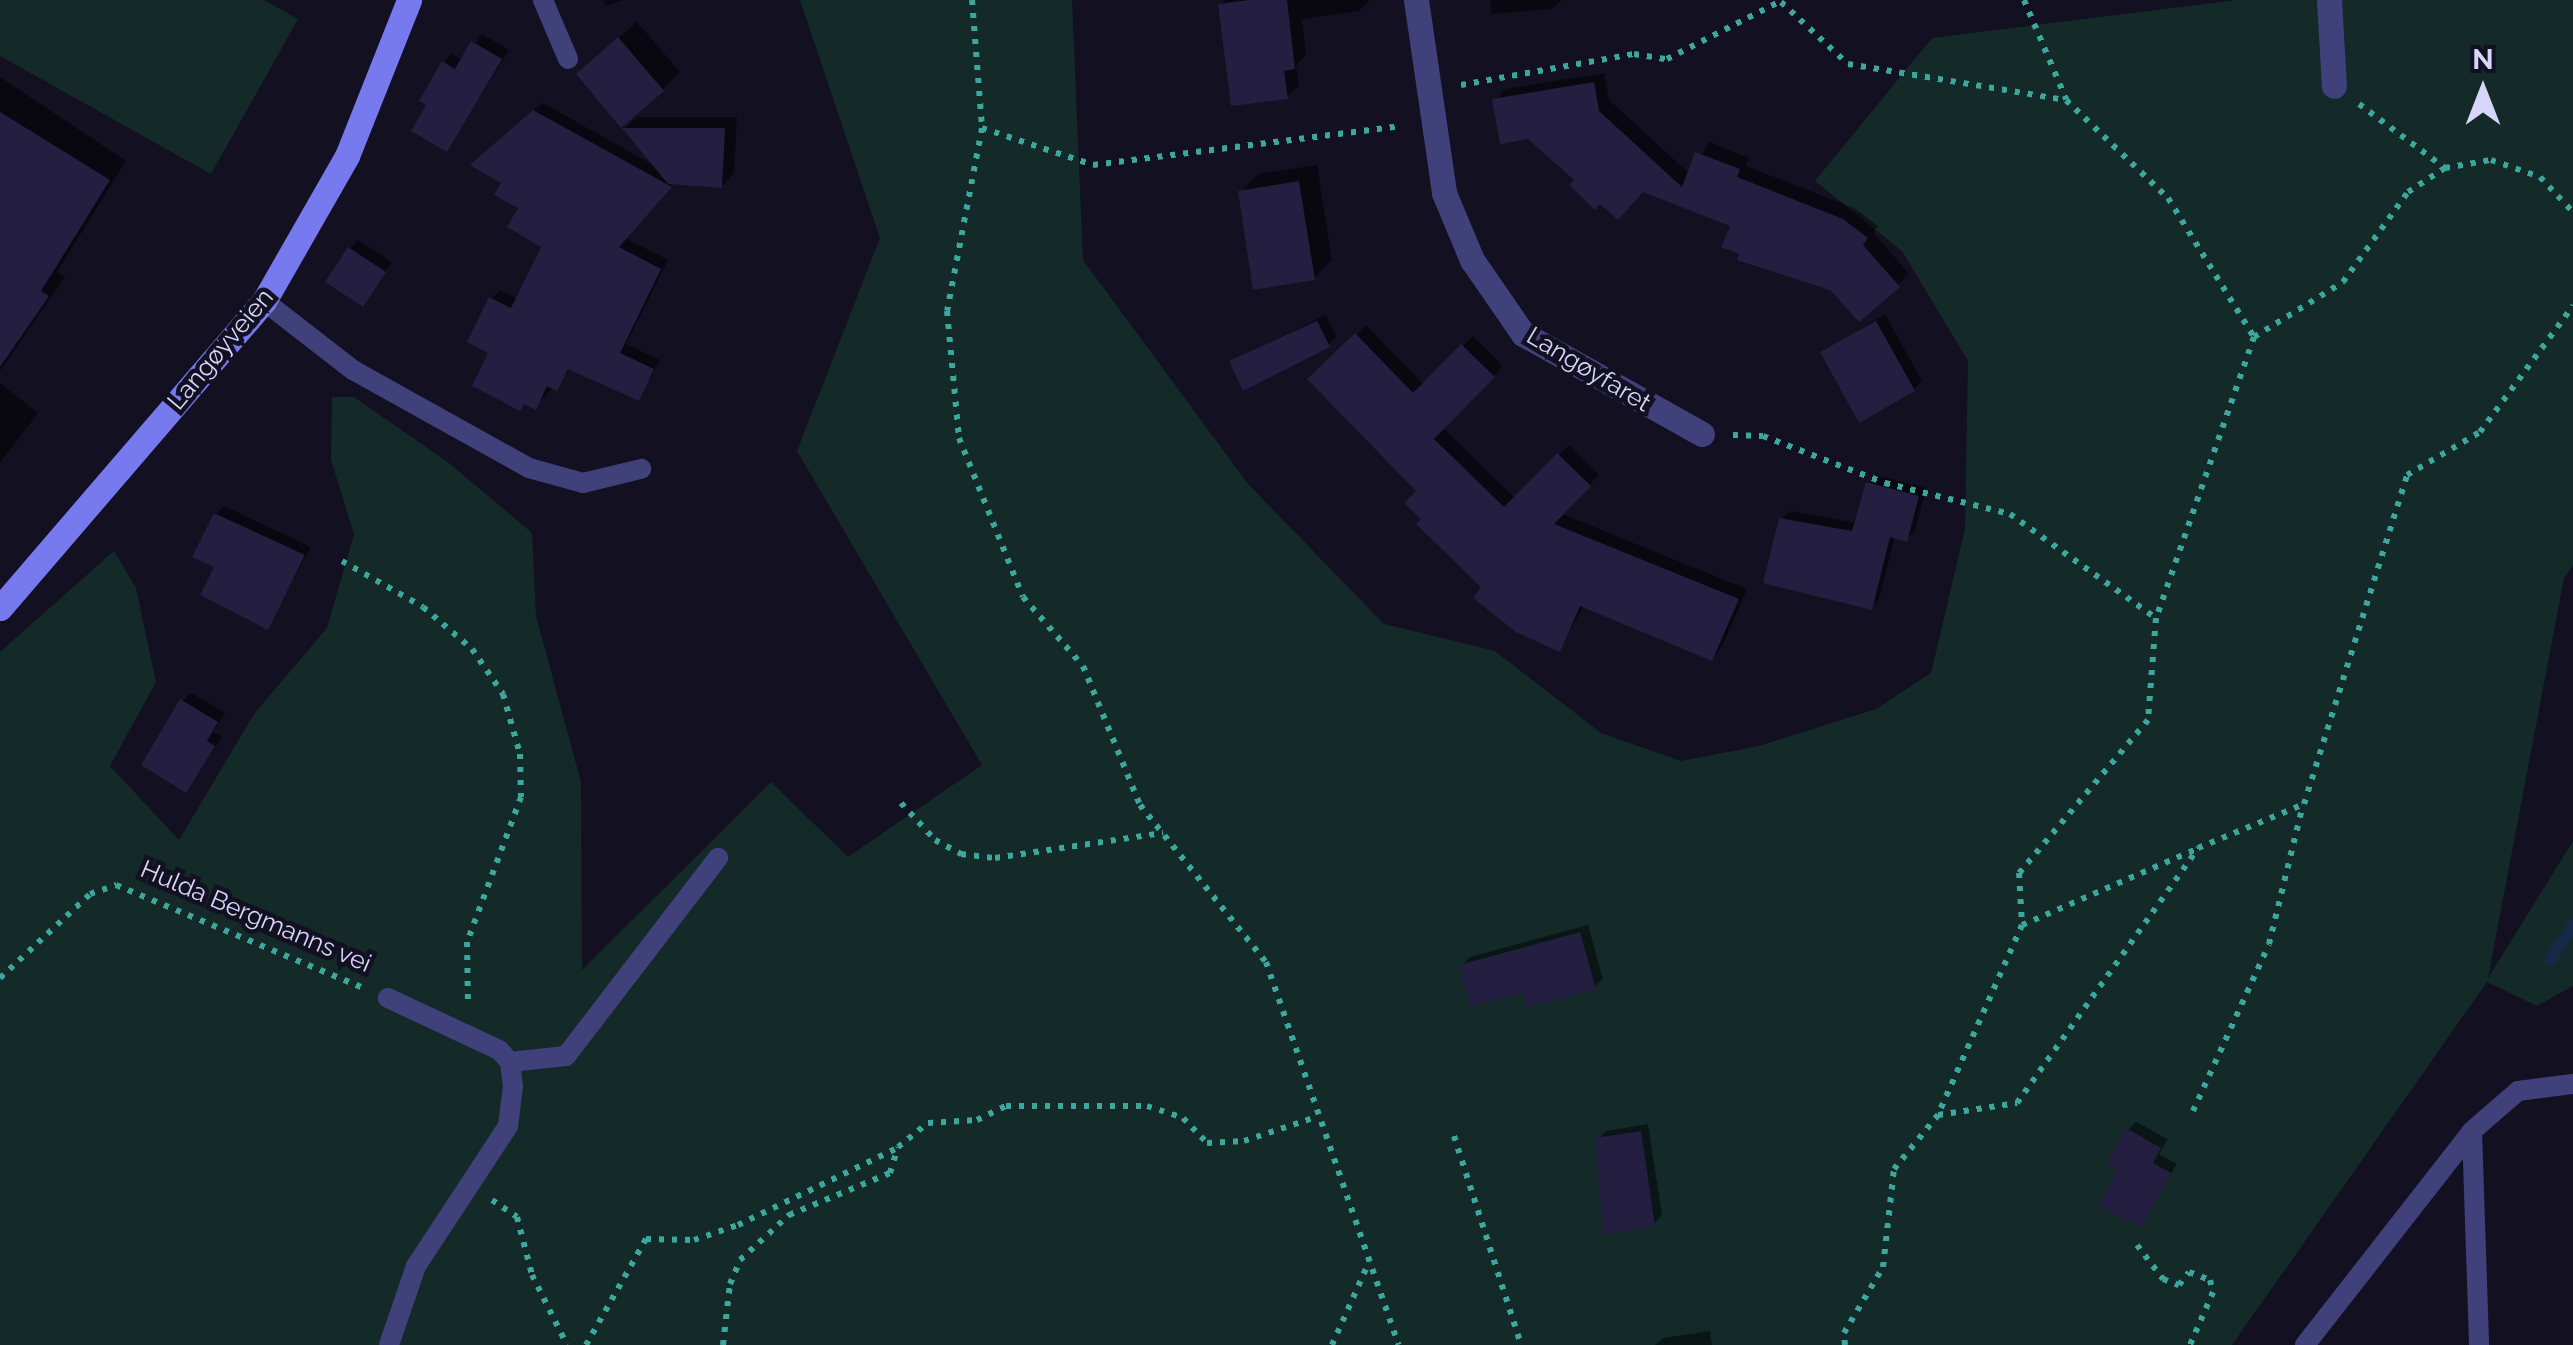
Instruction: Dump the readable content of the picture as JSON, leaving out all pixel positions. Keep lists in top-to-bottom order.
{
  "streets": {
    "main road": ["Langøyveien"],
    "street": ["Langøyfaret"],
    "lane": ["Hulda Bergmanns vei"]
  },
  "north": "top"
}
